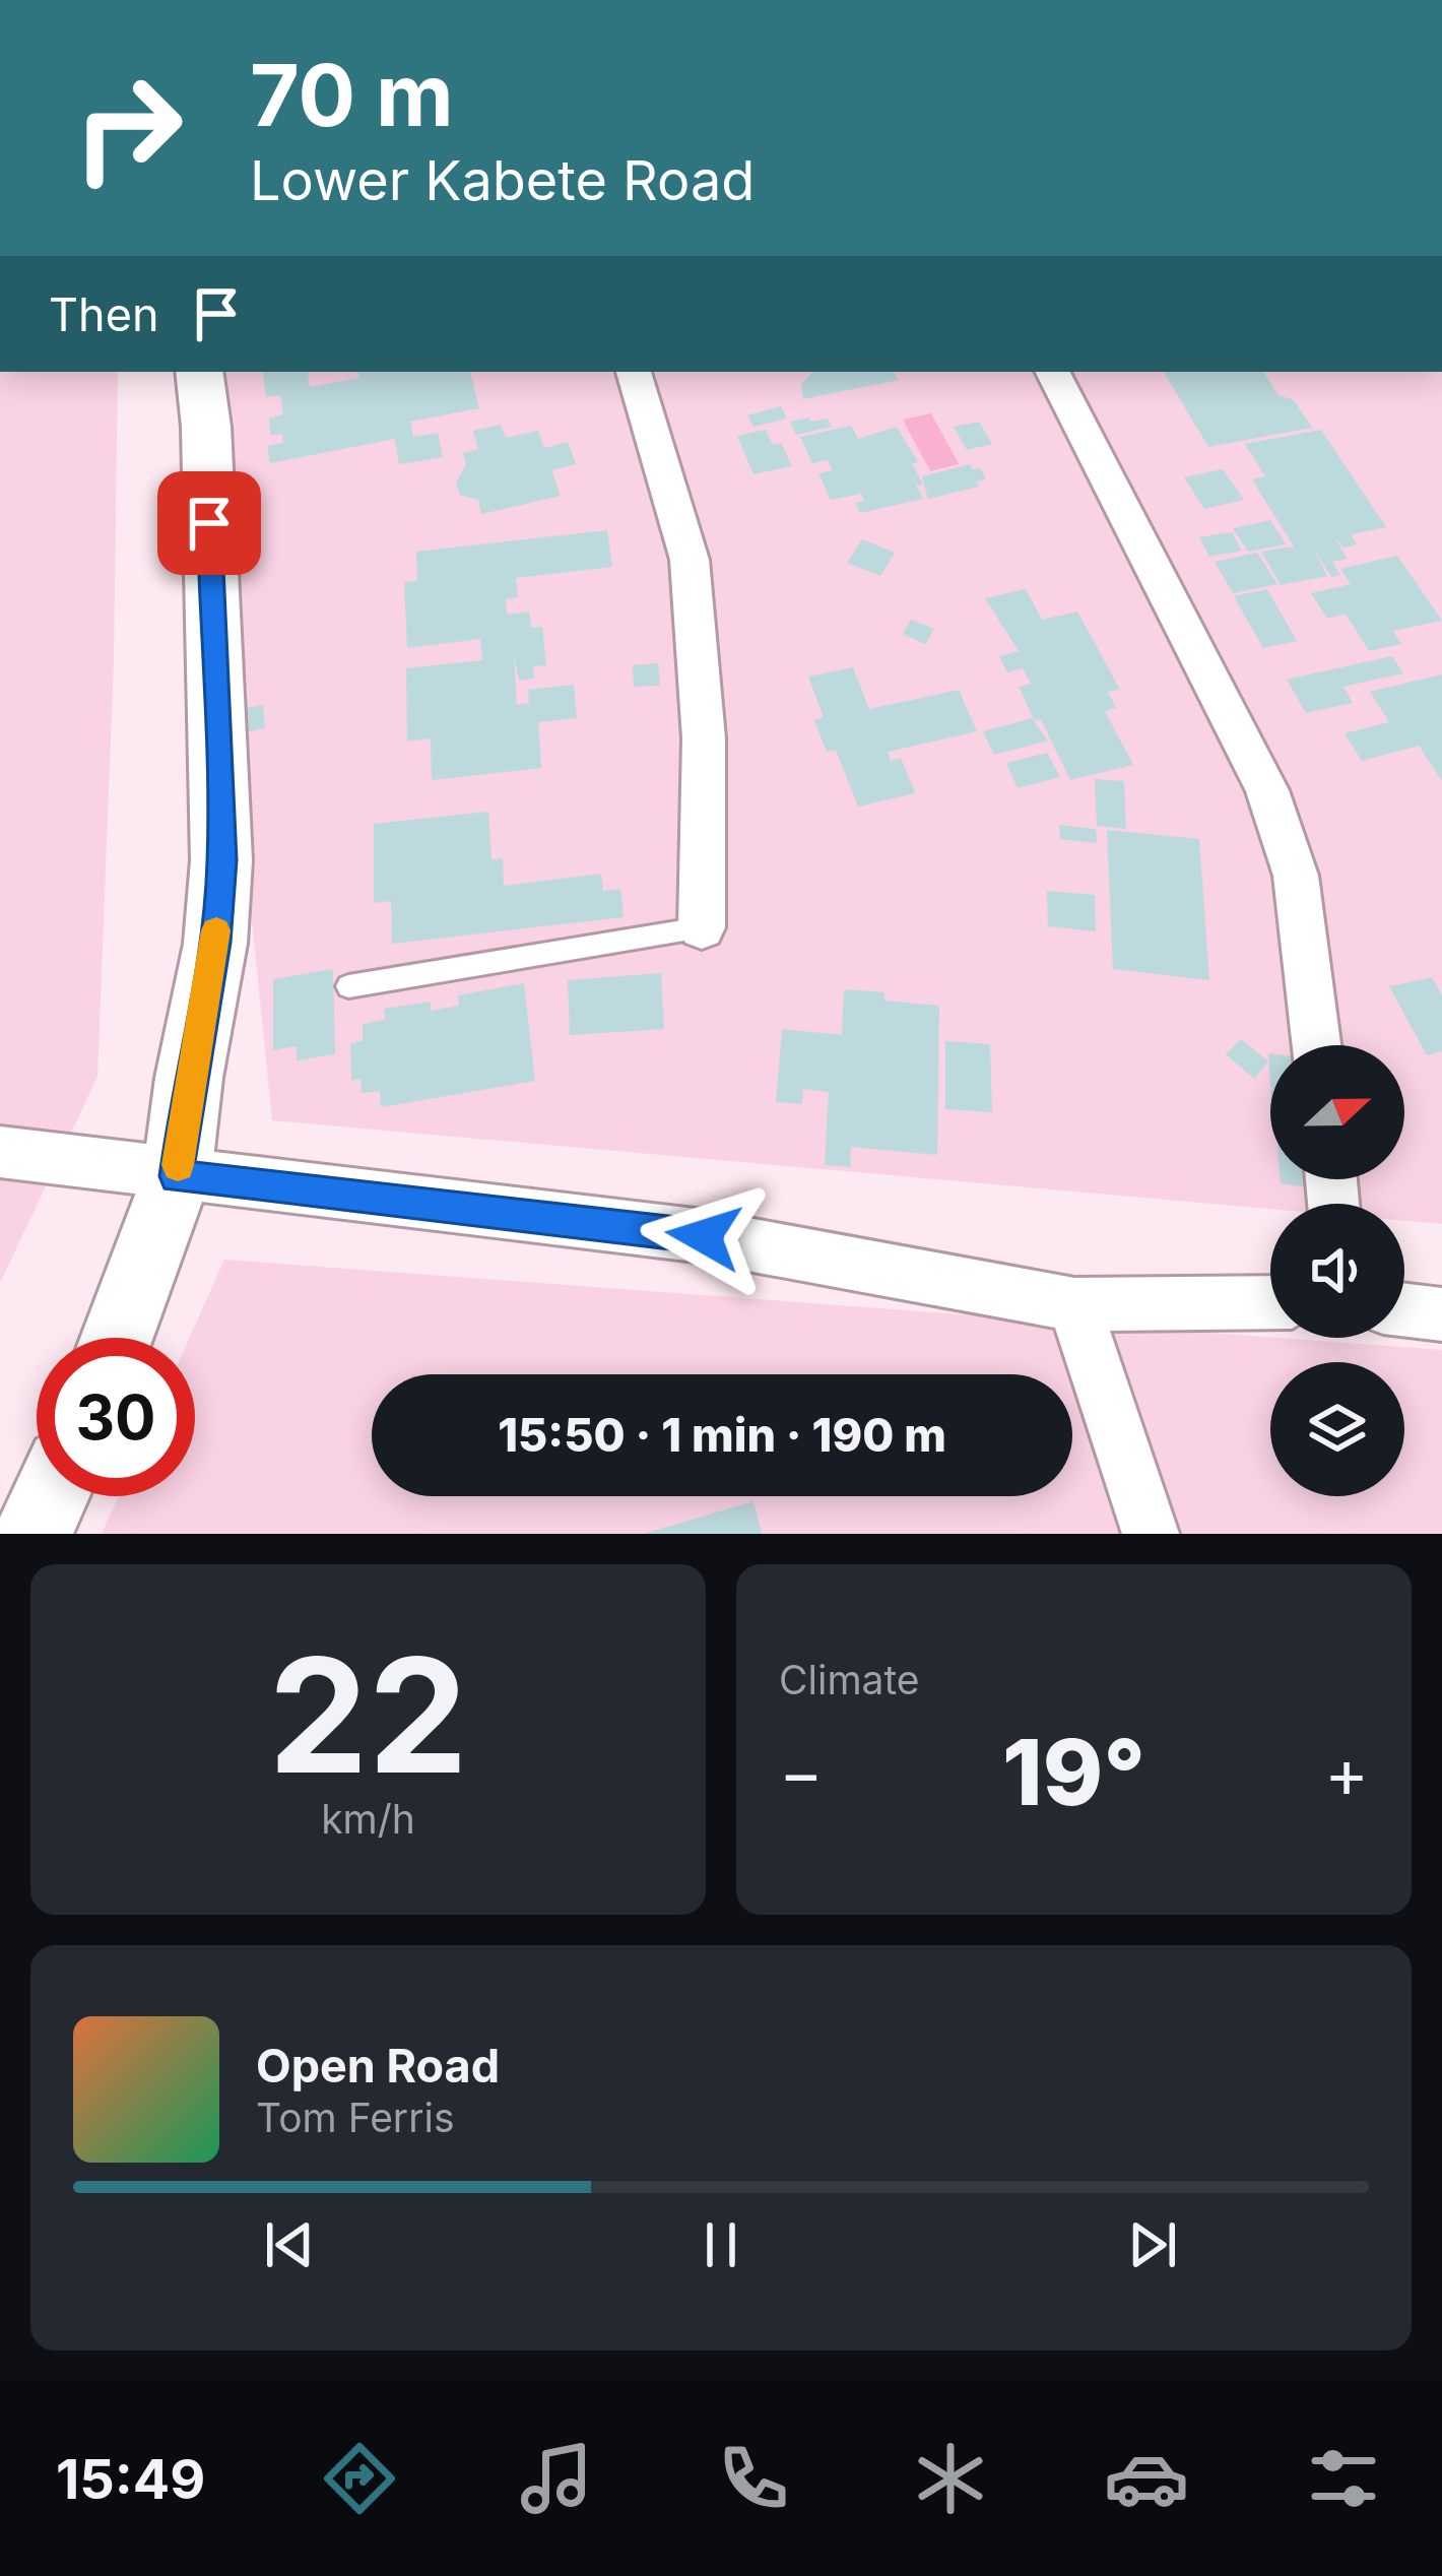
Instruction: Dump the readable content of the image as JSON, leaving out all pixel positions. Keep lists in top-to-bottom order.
{
  "north": "right",
  "page": {
    "turn": ["70 m", "Lower Kabete Road"],
    "then": "Then",
    "limit": "30",
    "trip": "15:50 · 1 min · 190 m",
    "tile": [
      ["22", "km/h"],
      "Climate"
    ],
    "heat": ["−", "19°", "+"],
    "song": ["Open Road", "Tom Ferris"],
    "tabs": "15:49"
  }
}
